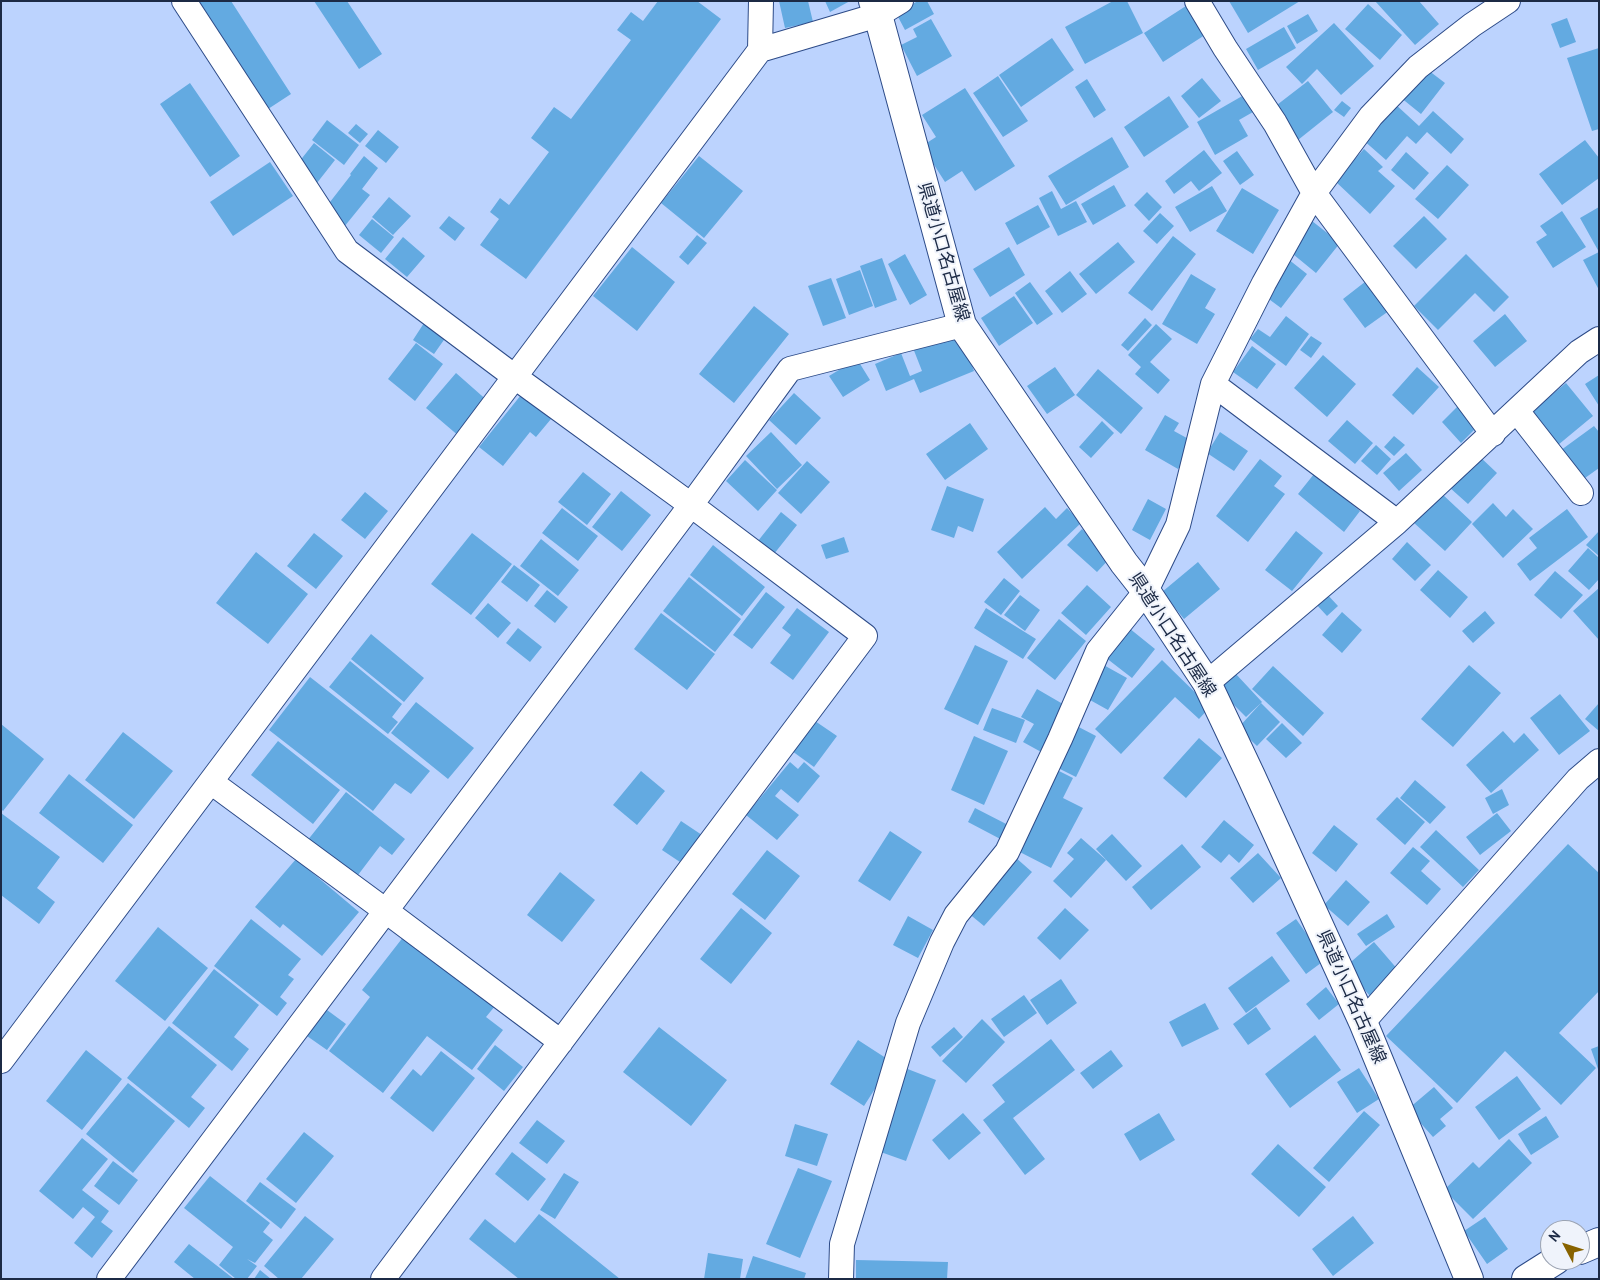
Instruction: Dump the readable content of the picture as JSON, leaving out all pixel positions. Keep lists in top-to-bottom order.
{
  "streets": {
    "main road": ["県道小口名古屋線"]
  },
  "north": "top left"
}
